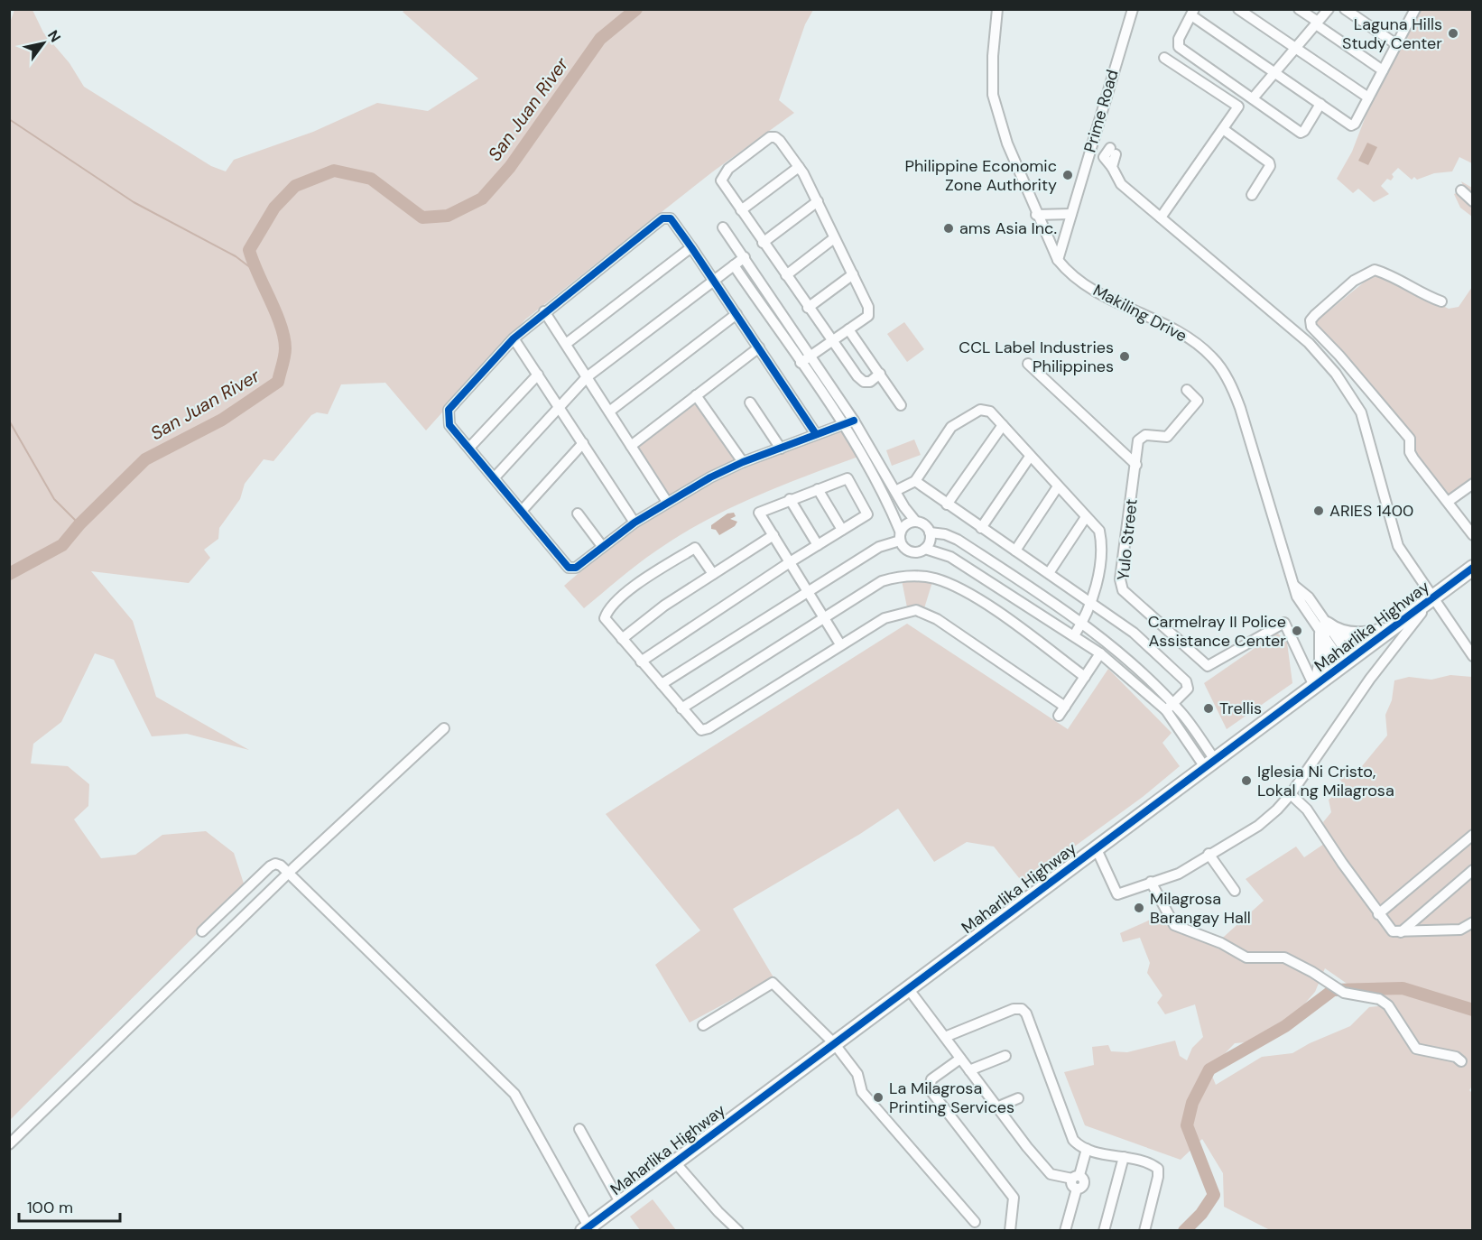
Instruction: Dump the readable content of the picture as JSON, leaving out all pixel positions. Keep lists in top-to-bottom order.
{
  "streets": {
    "highway": ["Maharlika Highway"],
    "street": ["Prime Road", "Makiling Drive", "Yulo Street"]
  },
  "crossings": [
    ["Prime Road", "Makiling Drive"],
    ["Makiling Drive", "Maharlika Highway"],
    ["Yulo Street", "Maharlika Highway"]
  ],
  "water": ["San Juan River"],
  "places": [
    "Laguna Hills Study Center",
    "Philippine Economic Zone Authority",
    "ams Asia Inc.",
    "CCL Label Industries Philippines",
    "ARIES 1400",
    "Carmelray II Police Assistance Center",
    "Trellis",
    "Iglesia Ni Cristo, Lokal ng Milagrosa",
    "Milagrosa Barangay Hall",
    "La Milagrosa Printing Services"
  ],
  "scale_bar": "100 m",
  "north": "top right"
}
